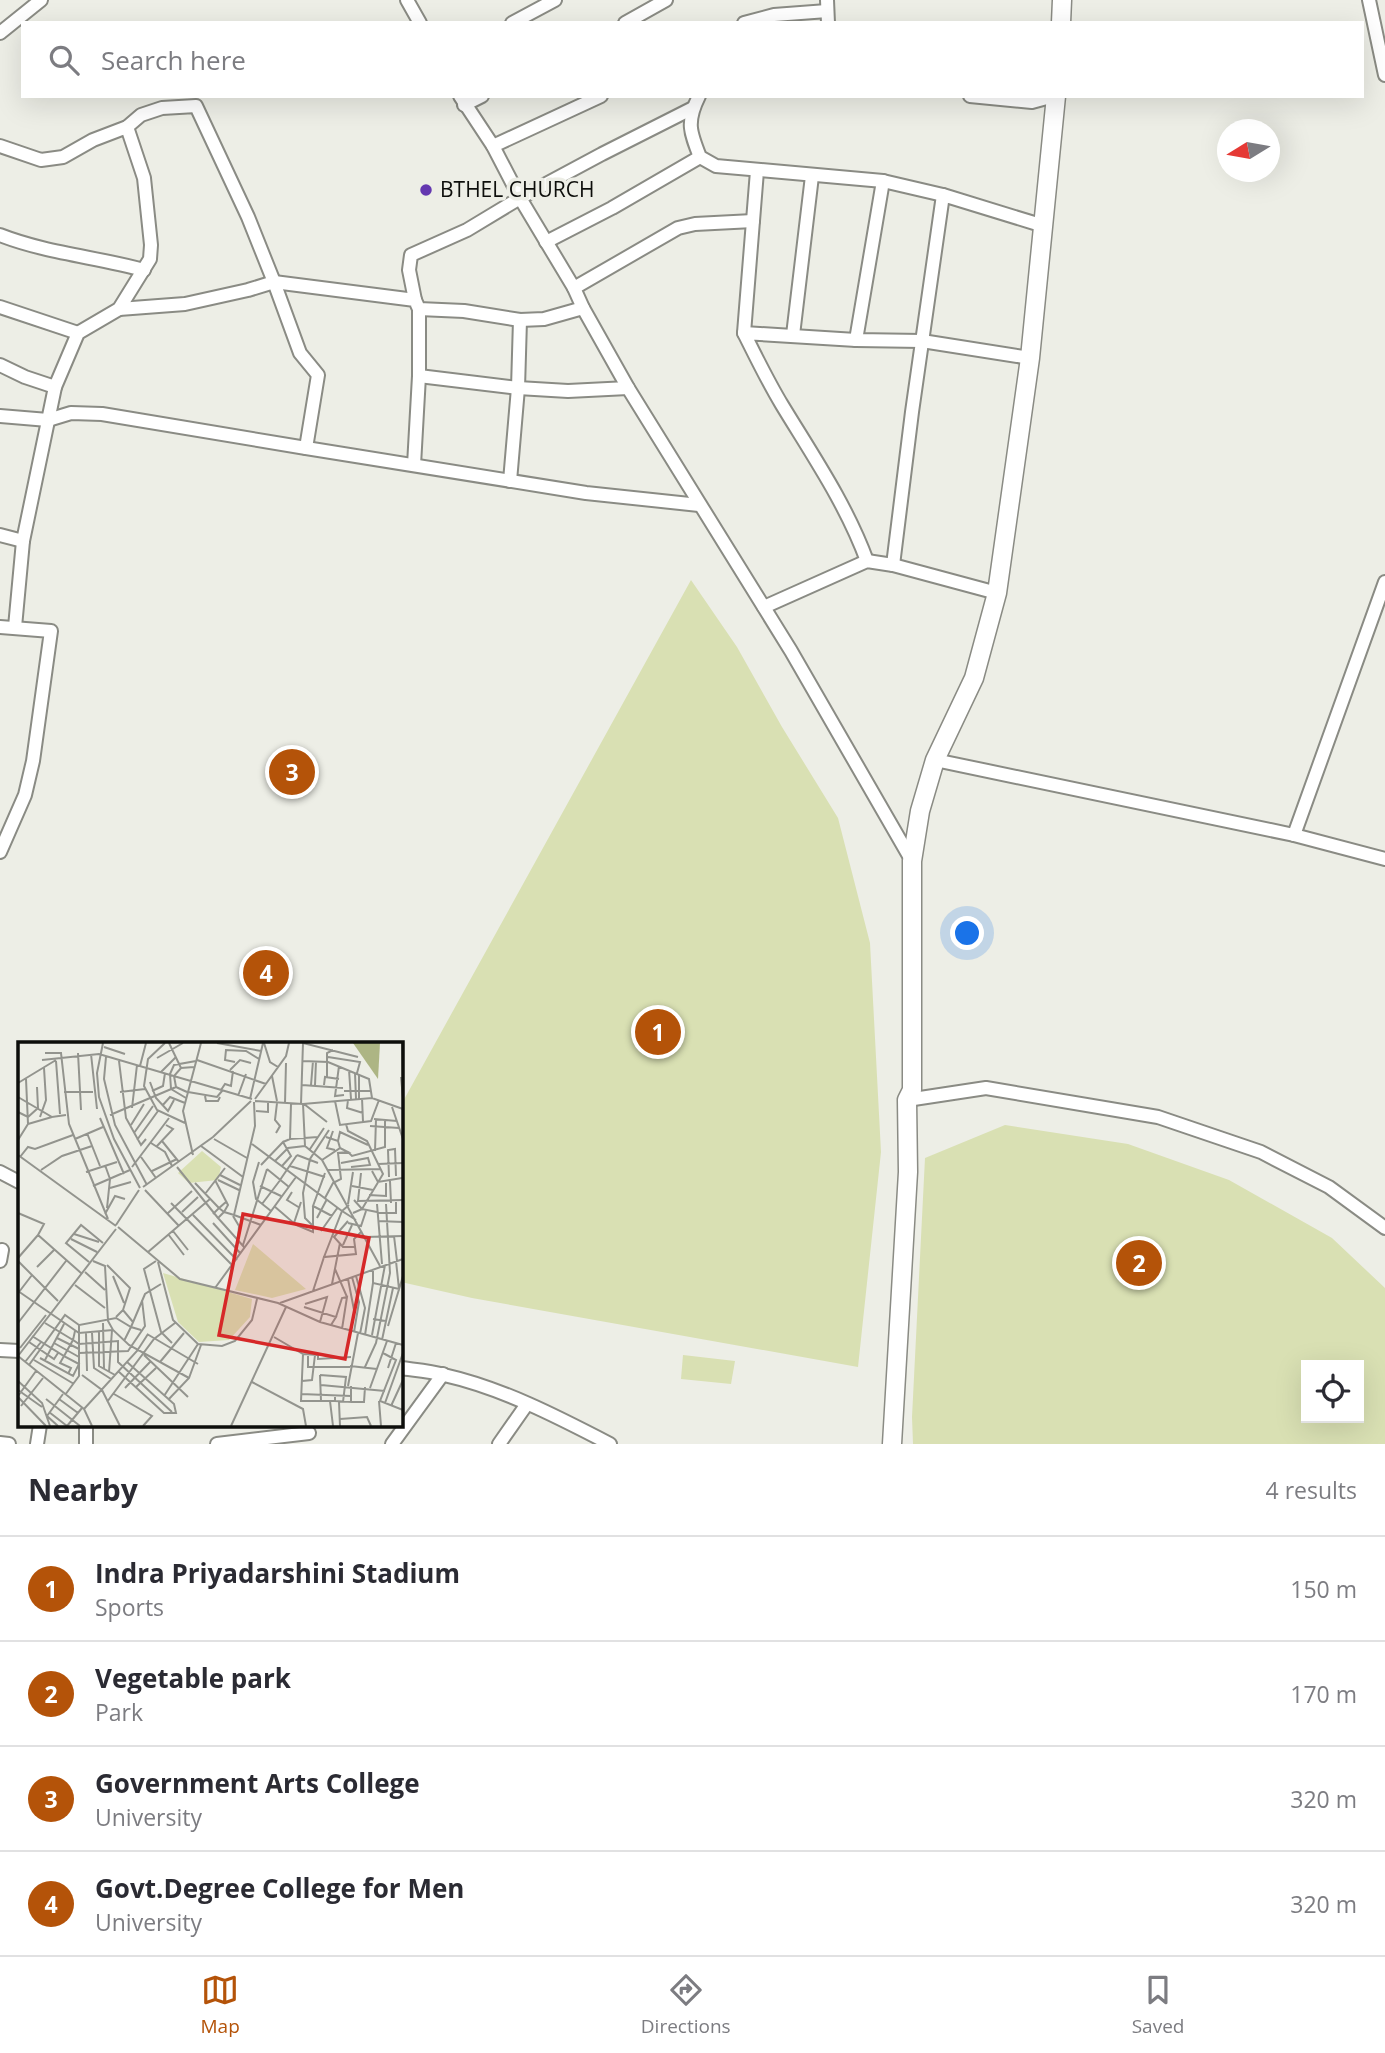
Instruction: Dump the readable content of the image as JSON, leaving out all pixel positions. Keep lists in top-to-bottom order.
{
  "places": ["BTHEL CHURCH"],
  "north": "left",
  "page": {
    "search": "Search here",
    "pins": [
      "3",
      "4",
      "1",
      "2"
    ],
    "heading": ["Nearby", "4 results"],
    "list": [
      {
        "mark": "1",
        "name": "Indra Priyadarshini Stadium",
        "note": "Sports",
        "value": "150 m"
      },
      {
        "mark": "2",
        "name": "Vegetable park",
        "note": "Park",
        "value": "170 m"
      },
      {
        "mark": "3",
        "name": "Government Arts College",
        "note": "University",
        "value": "320 m"
      },
      {
        "mark": "4",
        "name": "Govt.Degree College for Men",
        "note": "University",
        "value": "320 m"
      }
    ],
    "nav": ["Map", "Directions", "Saved"]
  }
}
